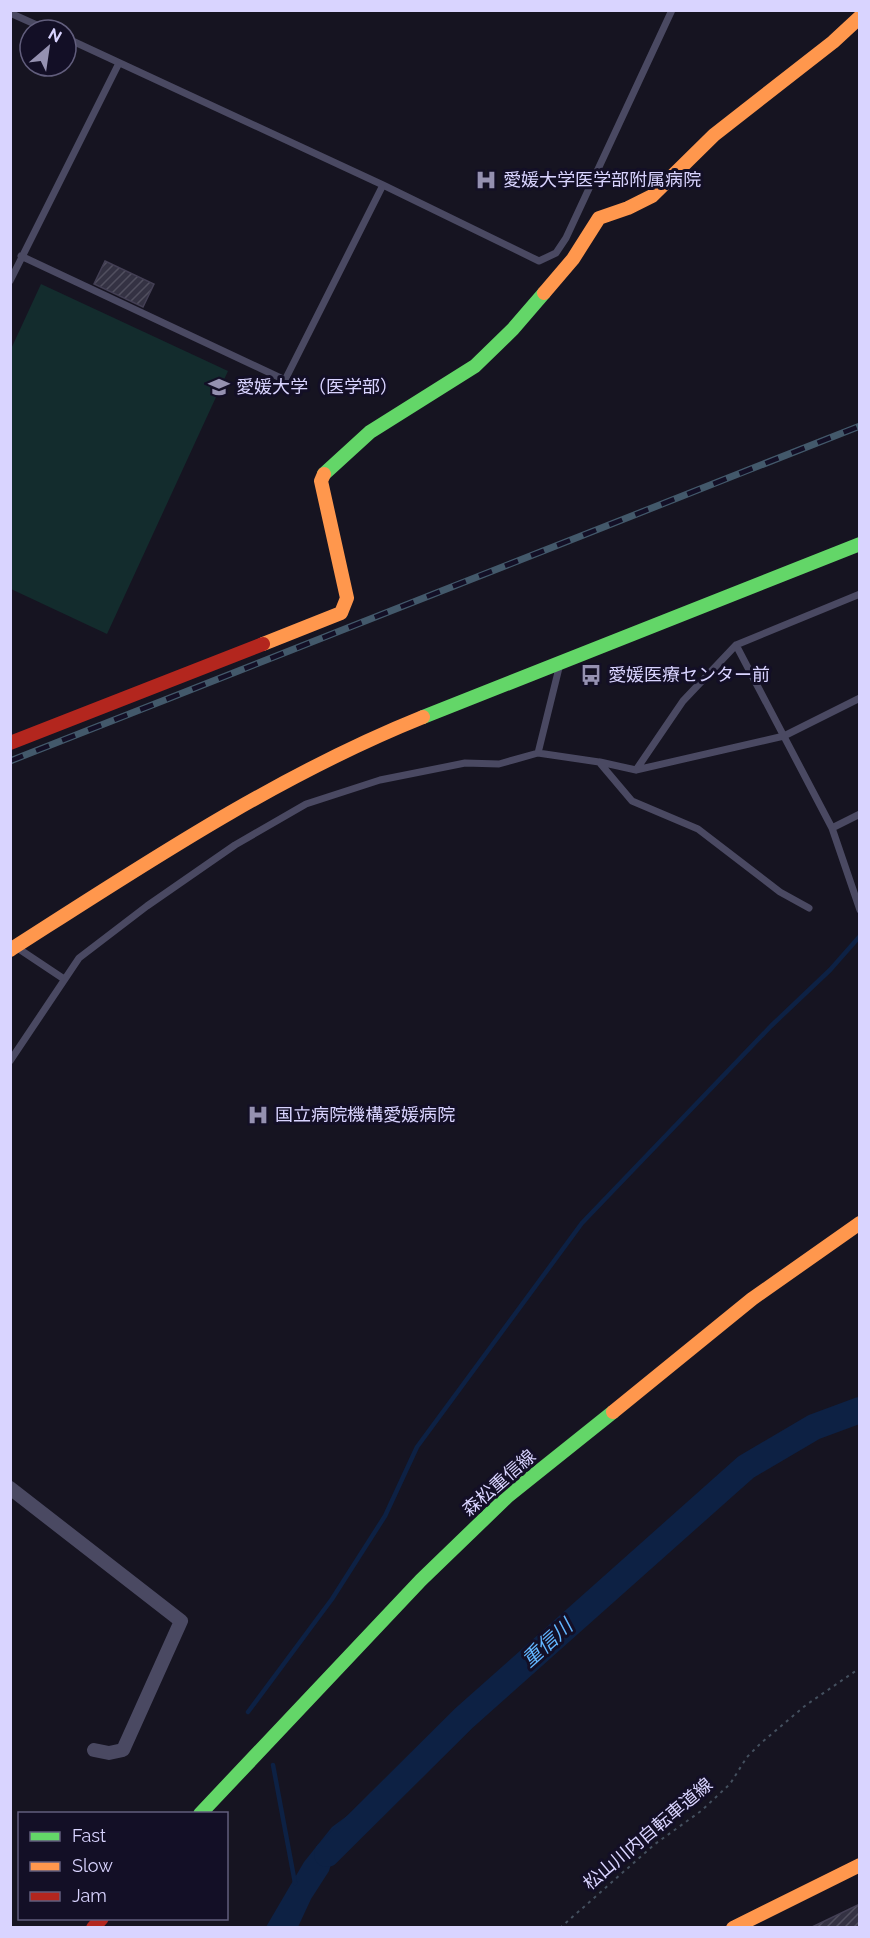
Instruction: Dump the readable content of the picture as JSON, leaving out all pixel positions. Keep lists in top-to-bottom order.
{
  "streets": {
    "street": ["森松重信線"],
    "path": ["松山川内自転車道線"]
  },
  "water": ["重信川"],
  "places": {
    "hospital": ["愛媛大学医学部附属病院", "国立病院機構愛媛病院"],
    "school or university": ["愛媛大学（医学部）"],
    "bus stop": ["愛媛医療センター前"]
  },
  "legend": ["Fast", "Slow", "Jam"],
  "north": "top right"
}
